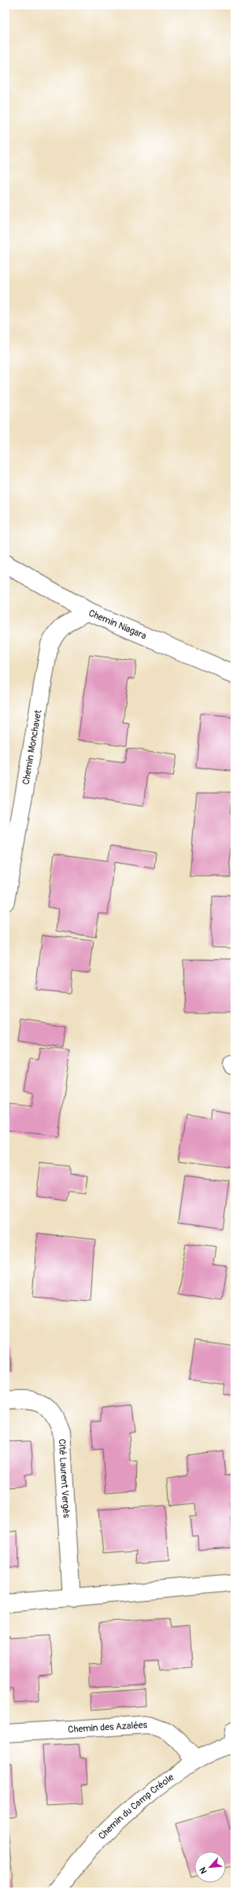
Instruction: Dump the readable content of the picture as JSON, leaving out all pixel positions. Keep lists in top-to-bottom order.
{
  "streets": {
    "street": [
      "Chemin Niagara",
      "Chemin Monchavet",
      "Cité Laurent Vergès",
      "Chemin des Azalées",
      "Chemin du Camp Créole"
    ]
  },
  "crossings": [
    ["Chemin Niagara", "Chemin Monchavet"],
    ["Chemin des Azalées", "Chemin du Camp Créole"]
  ],
  "north": "bottom left"
}
